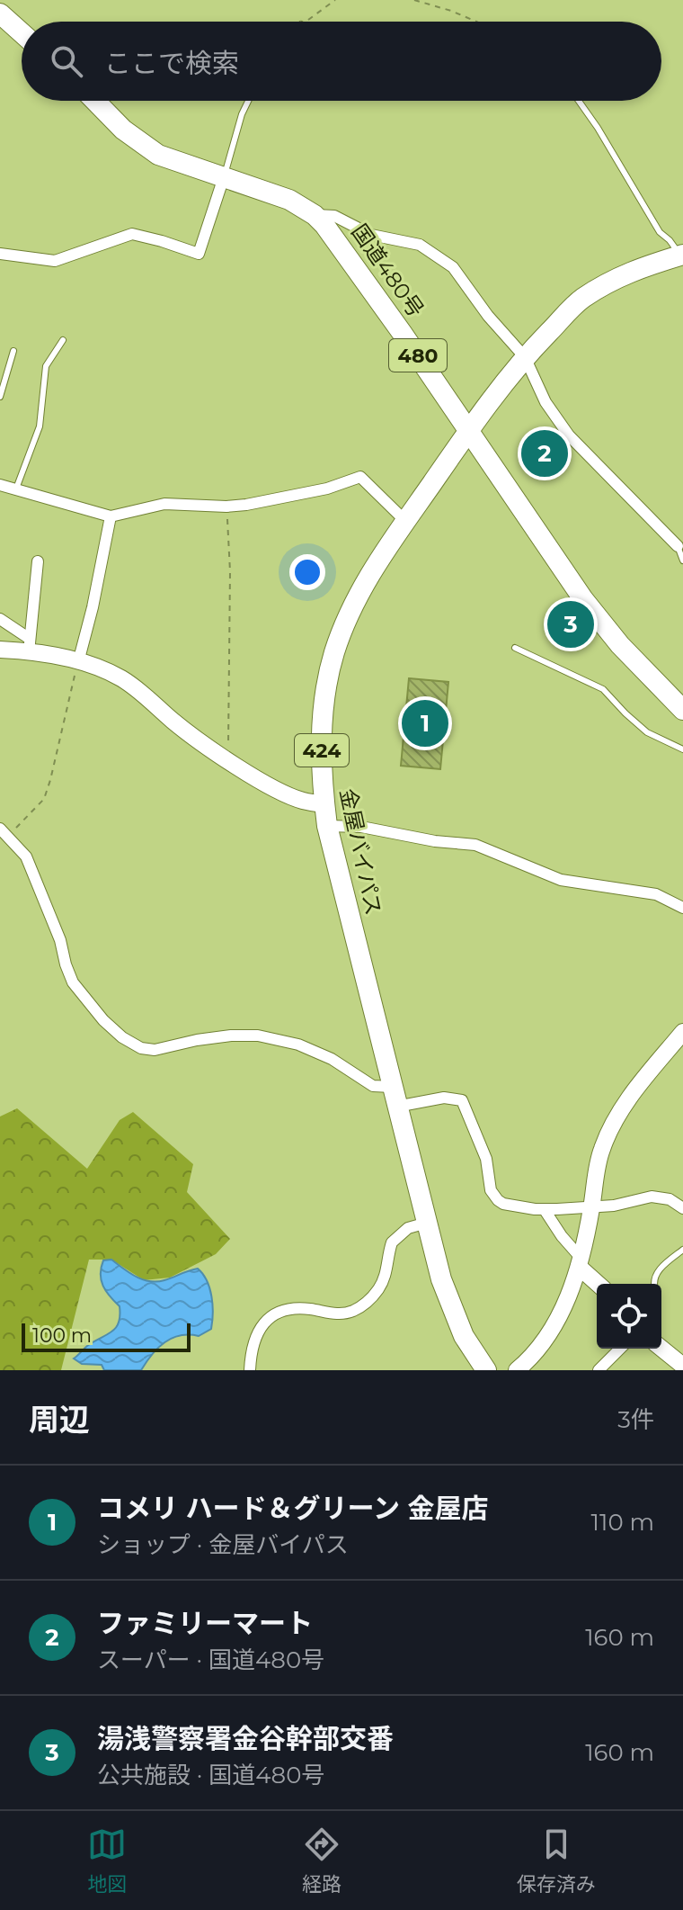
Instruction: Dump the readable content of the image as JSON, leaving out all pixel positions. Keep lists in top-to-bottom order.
{
  "streets": {
    "highway": [
      "国道480号",
      "480",
      "424",
      "金屋バイパス"
    ]
  },
  "crossings": [
    ["国道480号", "金屋バイパス"]
  ],
  "scale_bar": "100 m",
  "page": {
    "search": "ここで検索",
    "pins": ["2", "3", "1"],
    "scale": "100 m",
    "heading": ["周辺", "3件"],
    "list": [
      {
        "mark": "1",
        "name": "コメリ ハード＆グリーン 金屋店",
        "note": "ショップ · 金屋バイパス",
        "value": "110 m"
      },
      {
        "mark": "2",
        "name": "ファミリーマート",
        "note": "スーパー · 国道480号",
        "value": "160 m"
      },
      {
        "mark": "3",
        "name": "湯浅警察署金谷幹部交番",
        "note": "公共施設 · 国道480号",
        "value": "160 m"
      }
    ],
    "nav": ["地図", "経路", "保存済み"]
  }
}
